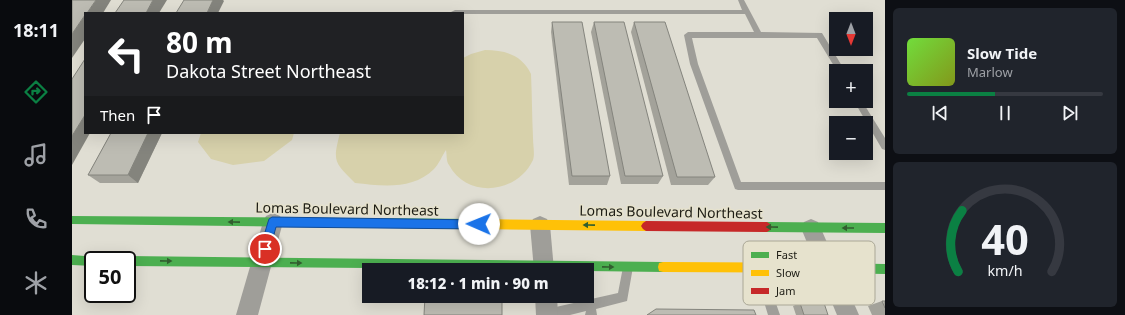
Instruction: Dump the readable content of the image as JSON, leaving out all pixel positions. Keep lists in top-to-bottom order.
{
  "streets": {
    "main road": ["Lomas Boulevard Northeast"]
  },
  "legend": ["Fast", "Slow", "Jam"],
  "north": "bottom",
  "page": {
    "tabs": "18:11",
    "map_buttons": ["+", "−"],
    "turn": ["80 m", "Dakota Street Northeast"],
    "song": ["Slow Tide", "Marlow"],
    "then": "Then",
    "limit": "50",
    "trip": "18:12 · 1 min · 90 m",
    "gauge": ["40", "km/h"]
  }
}
